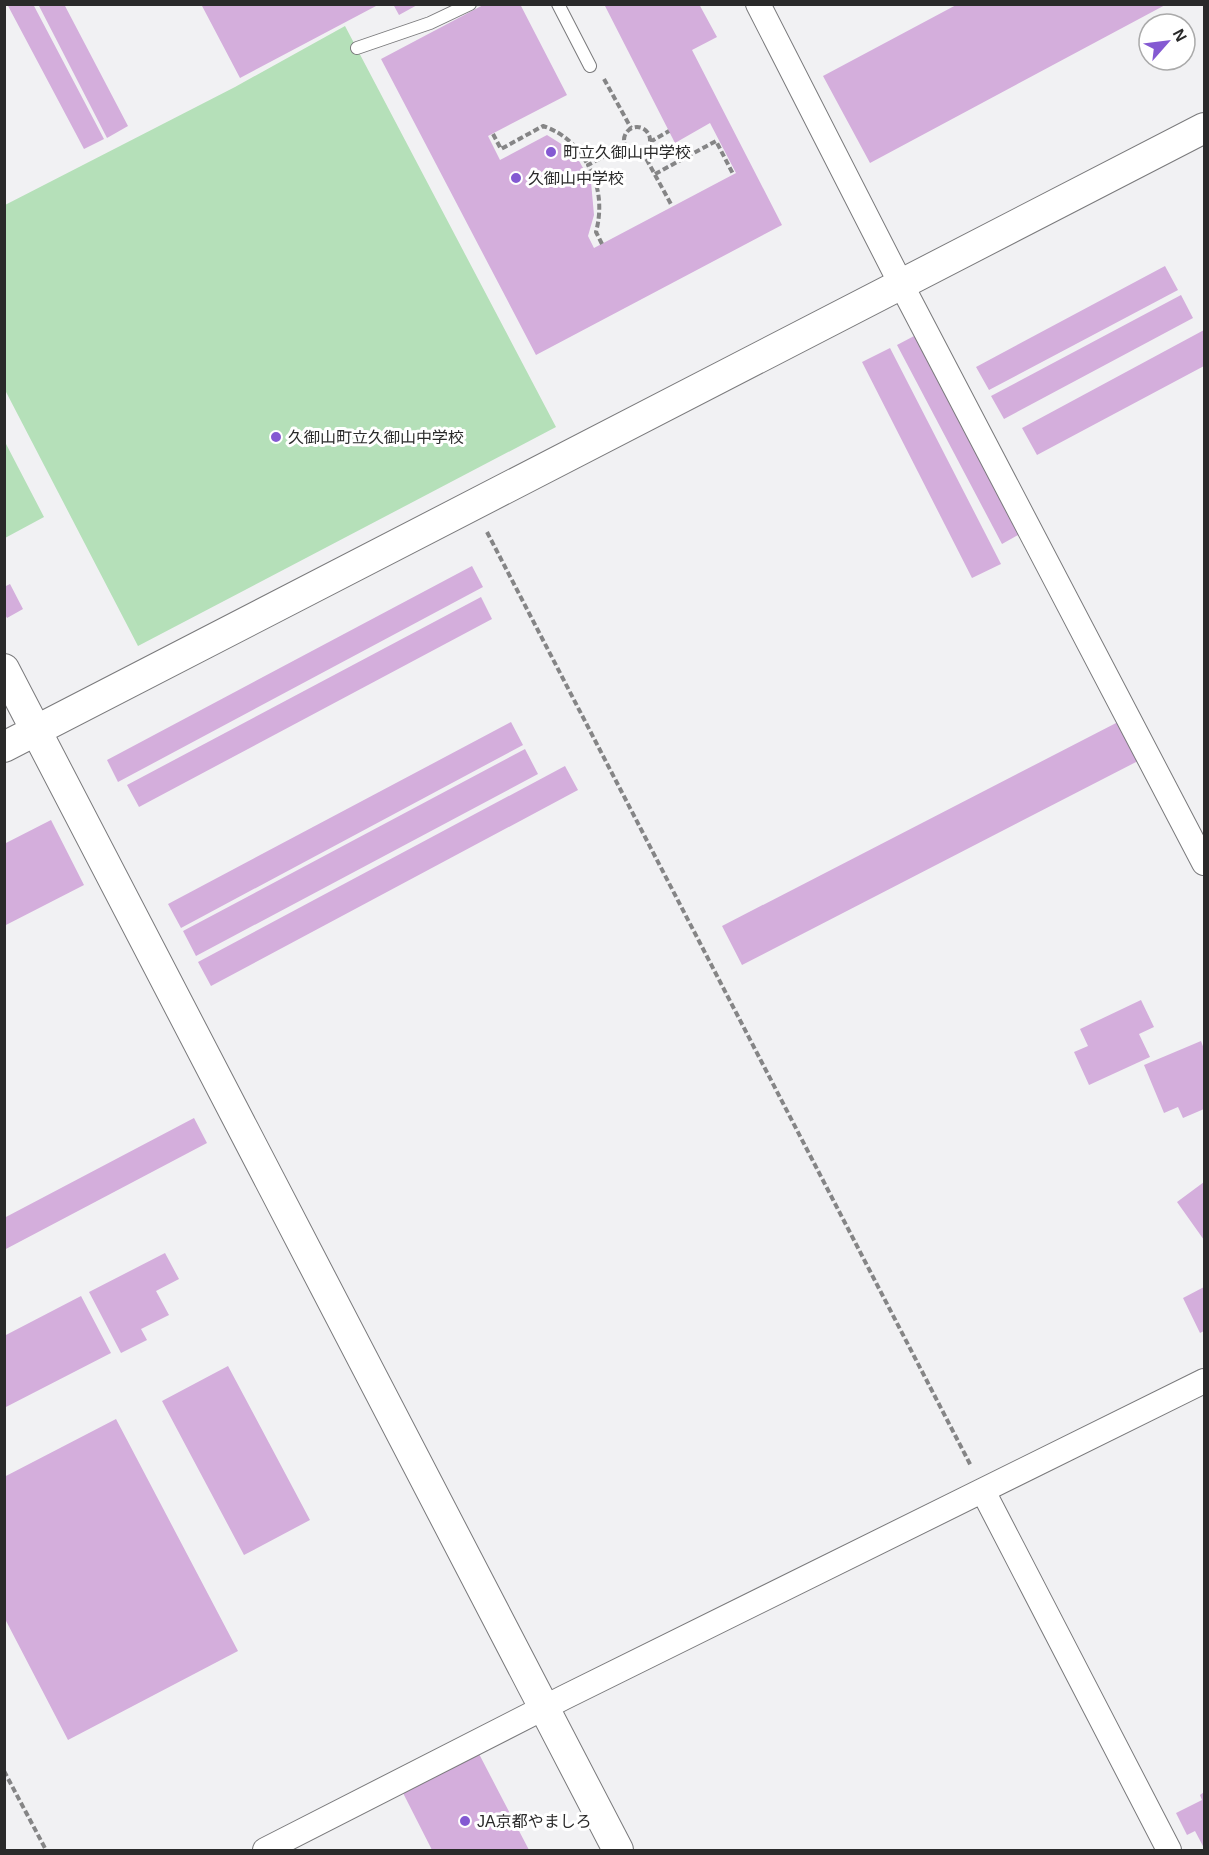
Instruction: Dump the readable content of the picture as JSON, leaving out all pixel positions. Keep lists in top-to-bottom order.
{
  "places": [
    "町立久御山中学校",
    "久御山中学校",
    "久御山町立久御山中学校",
    "JA京都やましろ"
  ],
  "north": "top right"
}
